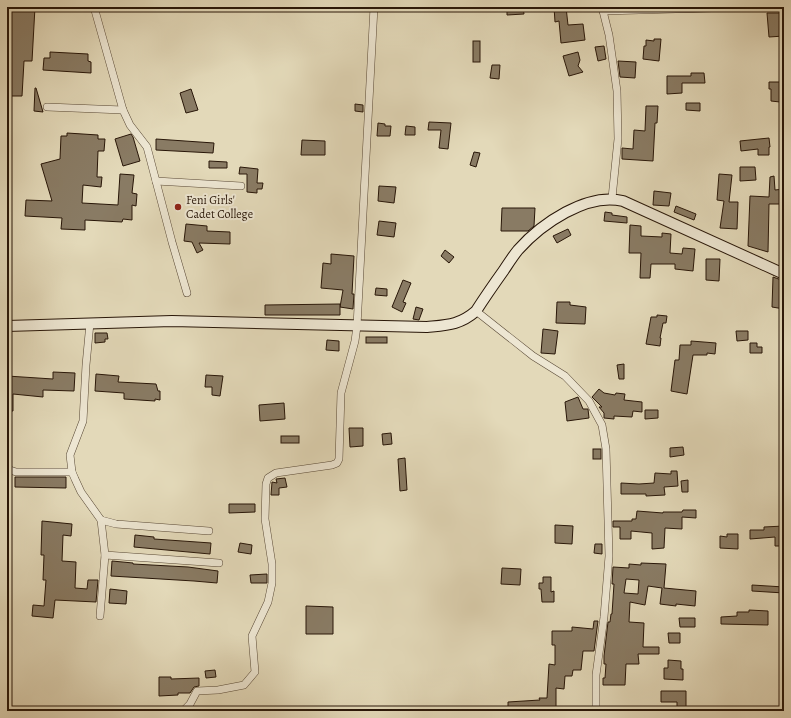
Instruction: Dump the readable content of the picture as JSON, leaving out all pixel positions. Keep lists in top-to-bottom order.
{
  "places": ["Feni Girls' Cadet College"]
}
